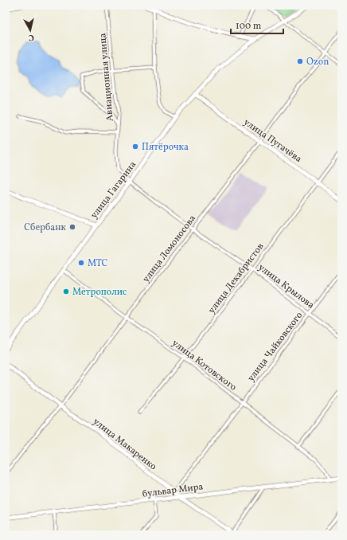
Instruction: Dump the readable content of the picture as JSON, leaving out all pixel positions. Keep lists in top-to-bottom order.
{
  "streets": {
    "main road": [
      "улица Пугачёва",
      "улица Гагарина",
      "улица Макаренко",
      "бульвар Мира"
    ],
    "street": [
      "Авиационная улица",
      "улица Ломоносова",
      "улица Декабристов",
      "улица Крылова",
      "улица Чайковского",
      "улица Котовского"
    ]
  },
  "crossings": [
    ["Авиационная улица", "улица Гагарина"],
    ["Авиационная улица", "улица Крылова"],
    ["улица Пугачёва", "улица Гагарина"],
    ["улица Пугачёва", "улица Ломоносова"],
    ["улица Пугачёва", "улица Декабристов"],
    ["улица Гагарина", "улица Крылова"],
    ["улица Гагарина", "улица Котовского"],
    ["улица Ломоносова", "улица Крылова"],
    ["улица Ломоносова", "улица Котовского"],
    ["улица Ломоносова", "улица Макаренко"],
    ["улица Декабристов", "улица Крылова"],
    ["улица Декабристов", "улица Котовского"],
    ["улица Крылова", "улица Чайковского"],
    ["улица Чайковского", "улица Котовского"],
    ["улица Чайковского", "улица Макаренко"],
    ["улица Котовского", "бульвар Мира"],
    ["улица Макаренко", "бульвар Мира"]
  ],
  "places": [
    "Ozon",
    "Пятёрочка",
    "Сбербанк",
    "МТС",
    "Метрополис"
  ],
  "scale_bar": "100 m",
  "north": "bottom"
}
